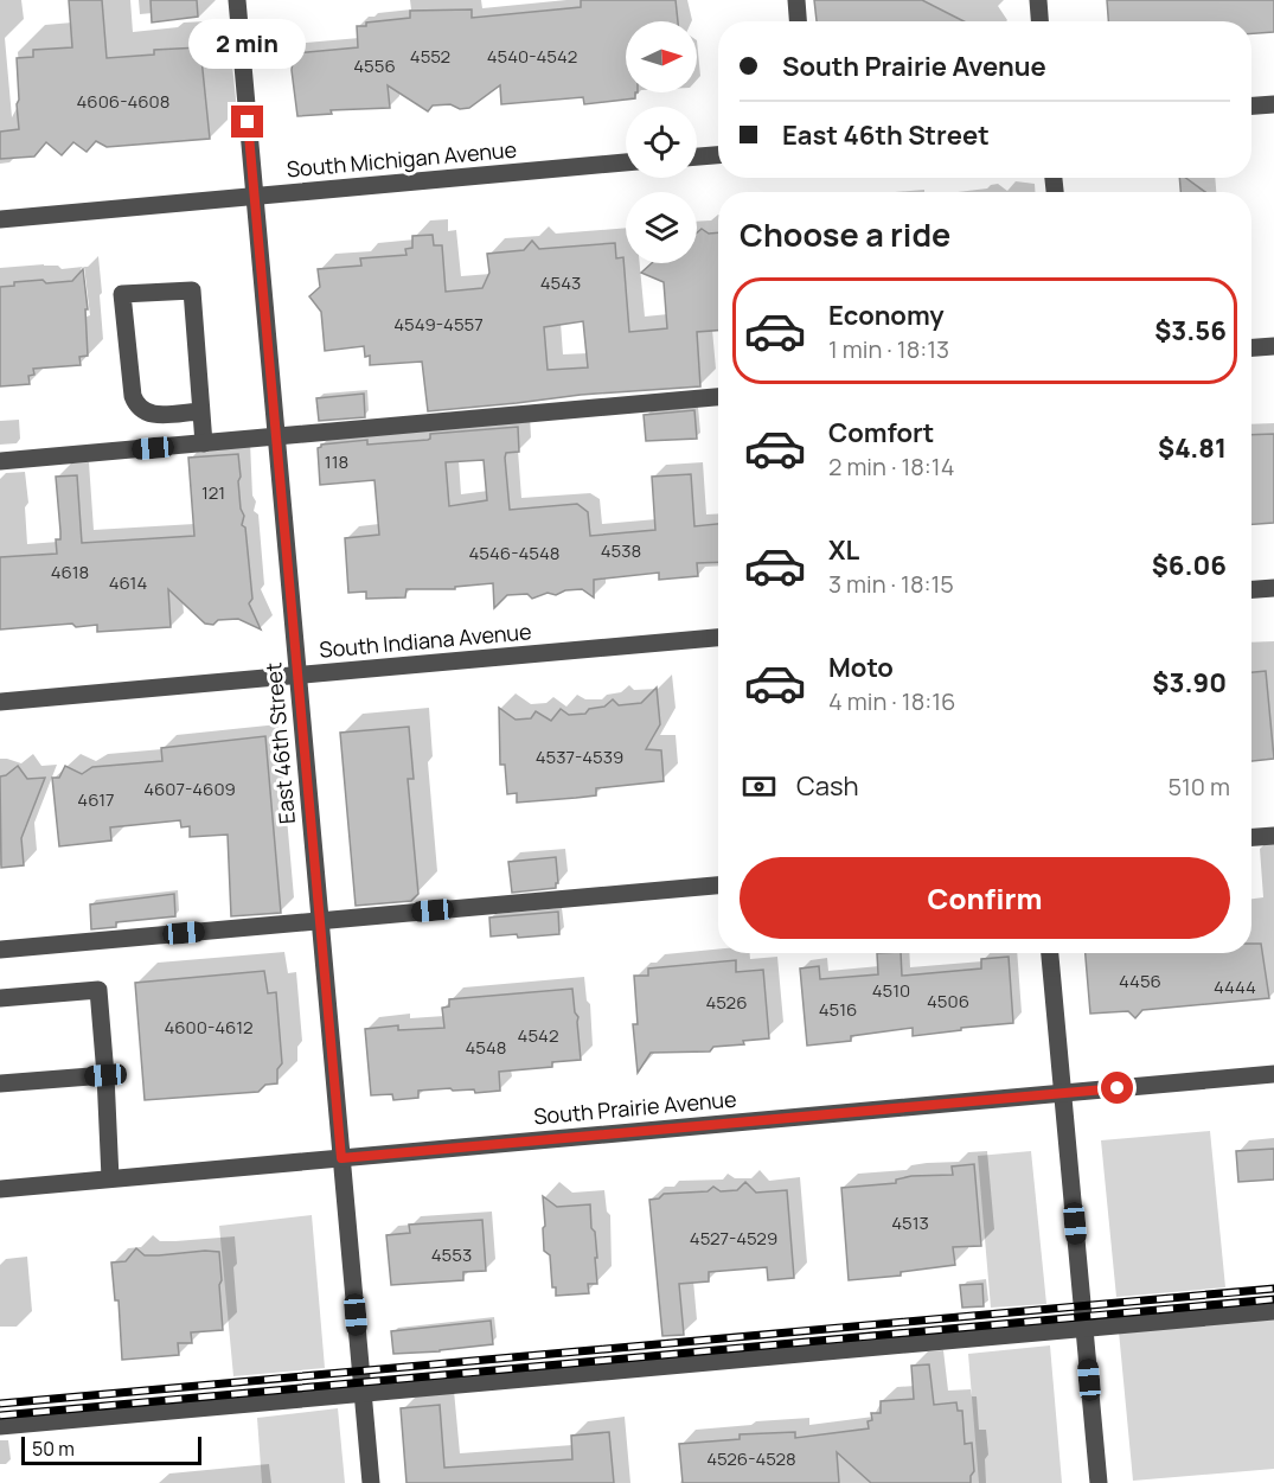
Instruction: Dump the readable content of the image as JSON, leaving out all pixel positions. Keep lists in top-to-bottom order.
{
  "streets": {
    "street": [
      "South Michigan Avenue",
      "South Indiana Avenue",
      "East 46th Street",
      "South Prairie Avenue"
    ]
  },
  "crossings": [
    ["South Michigan Avenue", "East 46th Street"],
    ["South Indiana Avenue", "East 46th Street"],
    ["East 46th Street", "South Prairie Avenue"]
  ],
  "house_numbers": [
    "4552",
    "4540-4542",
    "4556",
    "4606-4608",
    "4543",
    "4549-4557",
    "118",
    "121",
    "4538",
    "4546-4548",
    "4618",
    "4614",
    "4537-4539",
    "4607-4609",
    "4617",
    "4456",
    "4444",
    "4510",
    "4506",
    "4526",
    "4516",
    "4600-4612",
    "4542",
    "4548",
    "4513",
    "4527-4529",
    "4553",
    "4526-4528"
  ],
  "scale_bar": "50 m",
  "north": "right",
  "page": {
    "bubble": "2 min",
    "banner": ["South Prairie Avenue", "East 46th Street"],
    "heading": "Choose a ride",
    "list": [
      {
        "name": "Economy",
        "note": "1 min · 18:13",
        "value": "$3.56"
      },
      {
        "name": "Comfort",
        "note": "2 min · 18:14",
        "value": "$4.81"
      },
      {
        "name": "XL",
        "note": "3 min · 18:15",
        "value": "$6.06"
      },
      {
        "name": "Moto",
        "note": "4 min · 18:16",
        "value": "$3.90"
      }
    ],
    "pay": ["Cash", "510 m"],
    "buttons": "Confirm",
    "scale": "50 m"
  }
}
